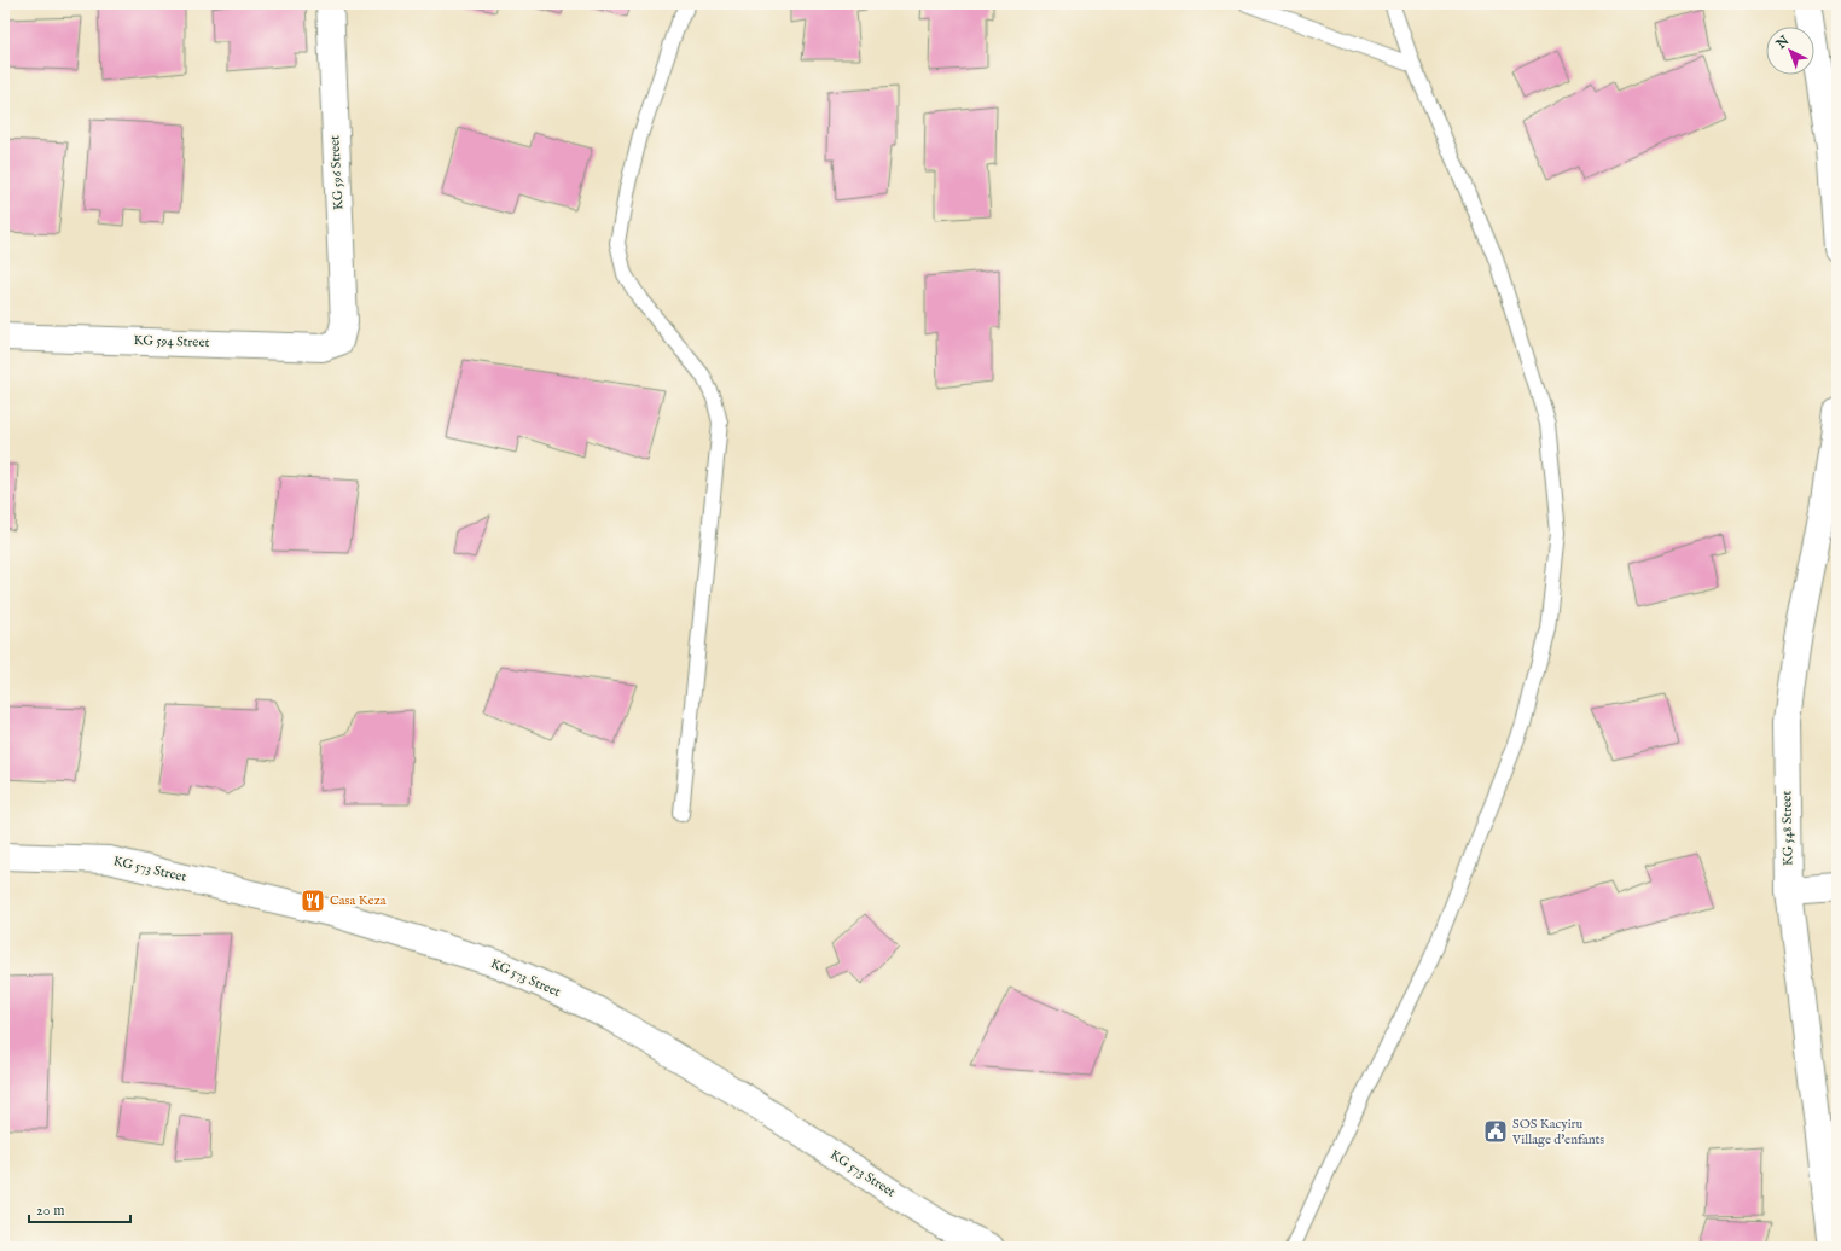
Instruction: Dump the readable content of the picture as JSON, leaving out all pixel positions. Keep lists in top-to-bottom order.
{
  "streets": {
    "street": [
      "KG 596 Street",
      "KG 594 Street",
      "KG 548 Street",
      "KG 573 Street"
    ]
  },
  "crossings": [
    ["KG 596 Street", "KG 594 Street"]
  ],
  "places": {
    "restaurant": ["Casa Keza"],
    "public building": ["SOS Kacyiru Village d'enfants"]
  },
  "scale_bar": "20 m",
  "north": "top left"
}
